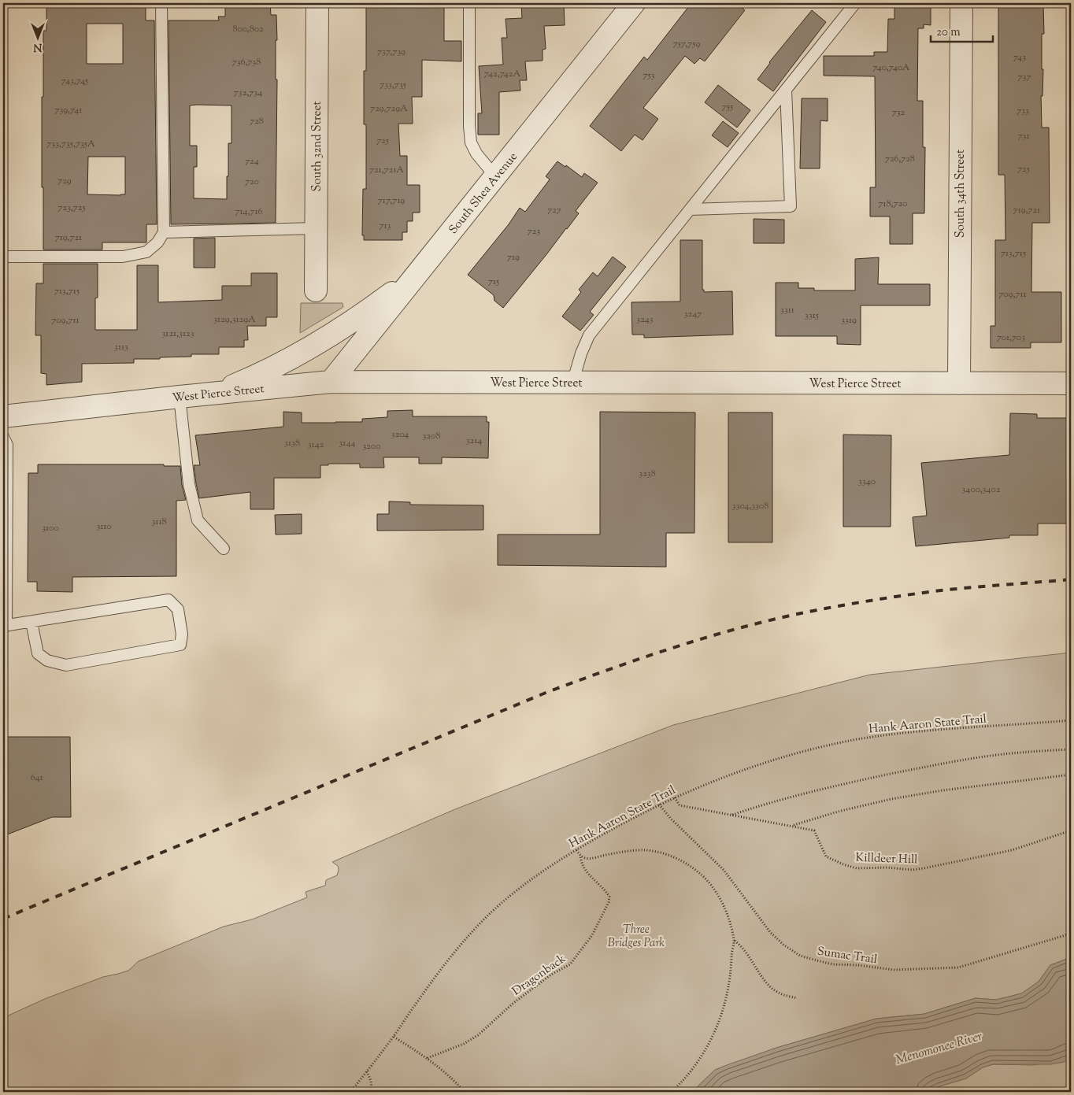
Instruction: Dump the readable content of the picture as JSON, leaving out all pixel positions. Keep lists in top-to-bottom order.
{
  "streets": {
    "street": [
      "South 32nd Street",
      "South Shea Avenue",
      "South 34th Street",
      "West Pierce Street"
    ],
    "path": [
      "Hank Aaron State Trail",
      "Killdeer Hill",
      "Sumac Trail",
      "Dragonback"
    ]
  },
  "crossings": [
    ["South Shea Avenue", "West Pierce Street"],
    ["South 34th Street", "West Pierce Street"],
    ["Hank Aaron State Trail", "Killdeer Hill"],
    ["Hank Aaron State Trail", "Sumac Trail"]
  ],
  "water": ["Menomonee River"],
  "parks": ["Three Bridges Park"],
  "house_numbers": [
    "800,802",
    "757,759",
    "737,739",
    "743",
    "736,738",
    "740,740A",
    "742,742A",
    "753",
    "737",
    "743,745",
    "733,735",
    "732,734",
    "755",
    "729,729A",
    "739,741",
    "733",
    "732",
    "728",
    "731",
    "725",
    "733,735,735A",
    "726,728",
    "724",
    "725",
    "721,721A",
    "729",
    "720",
    "717,719",
    "718,720",
    "723,725",
    "727",
    "719,721",
    "714,716",
    "713",
    "723",
    "719,721",
    "713,715",
    "719",
    "715",
    "713,715",
    "709,711",
    "3311",
    "3247",
    "3315",
    "3129,3129A",
    "3243",
    "709,711",
    "3319",
    "3121,3123",
    "701,703",
    "3113",
    "3204",
    "3208",
    "3214",
    "3138",
    "3144",
    "3142",
    "3200",
    "3238",
    "3340",
    "3400,3402",
    "3304,3308",
    "3118",
    "3110",
    "3100",
    "641"
  ],
  "scale_bar": "20 m",
  "north": "bottom"
}
